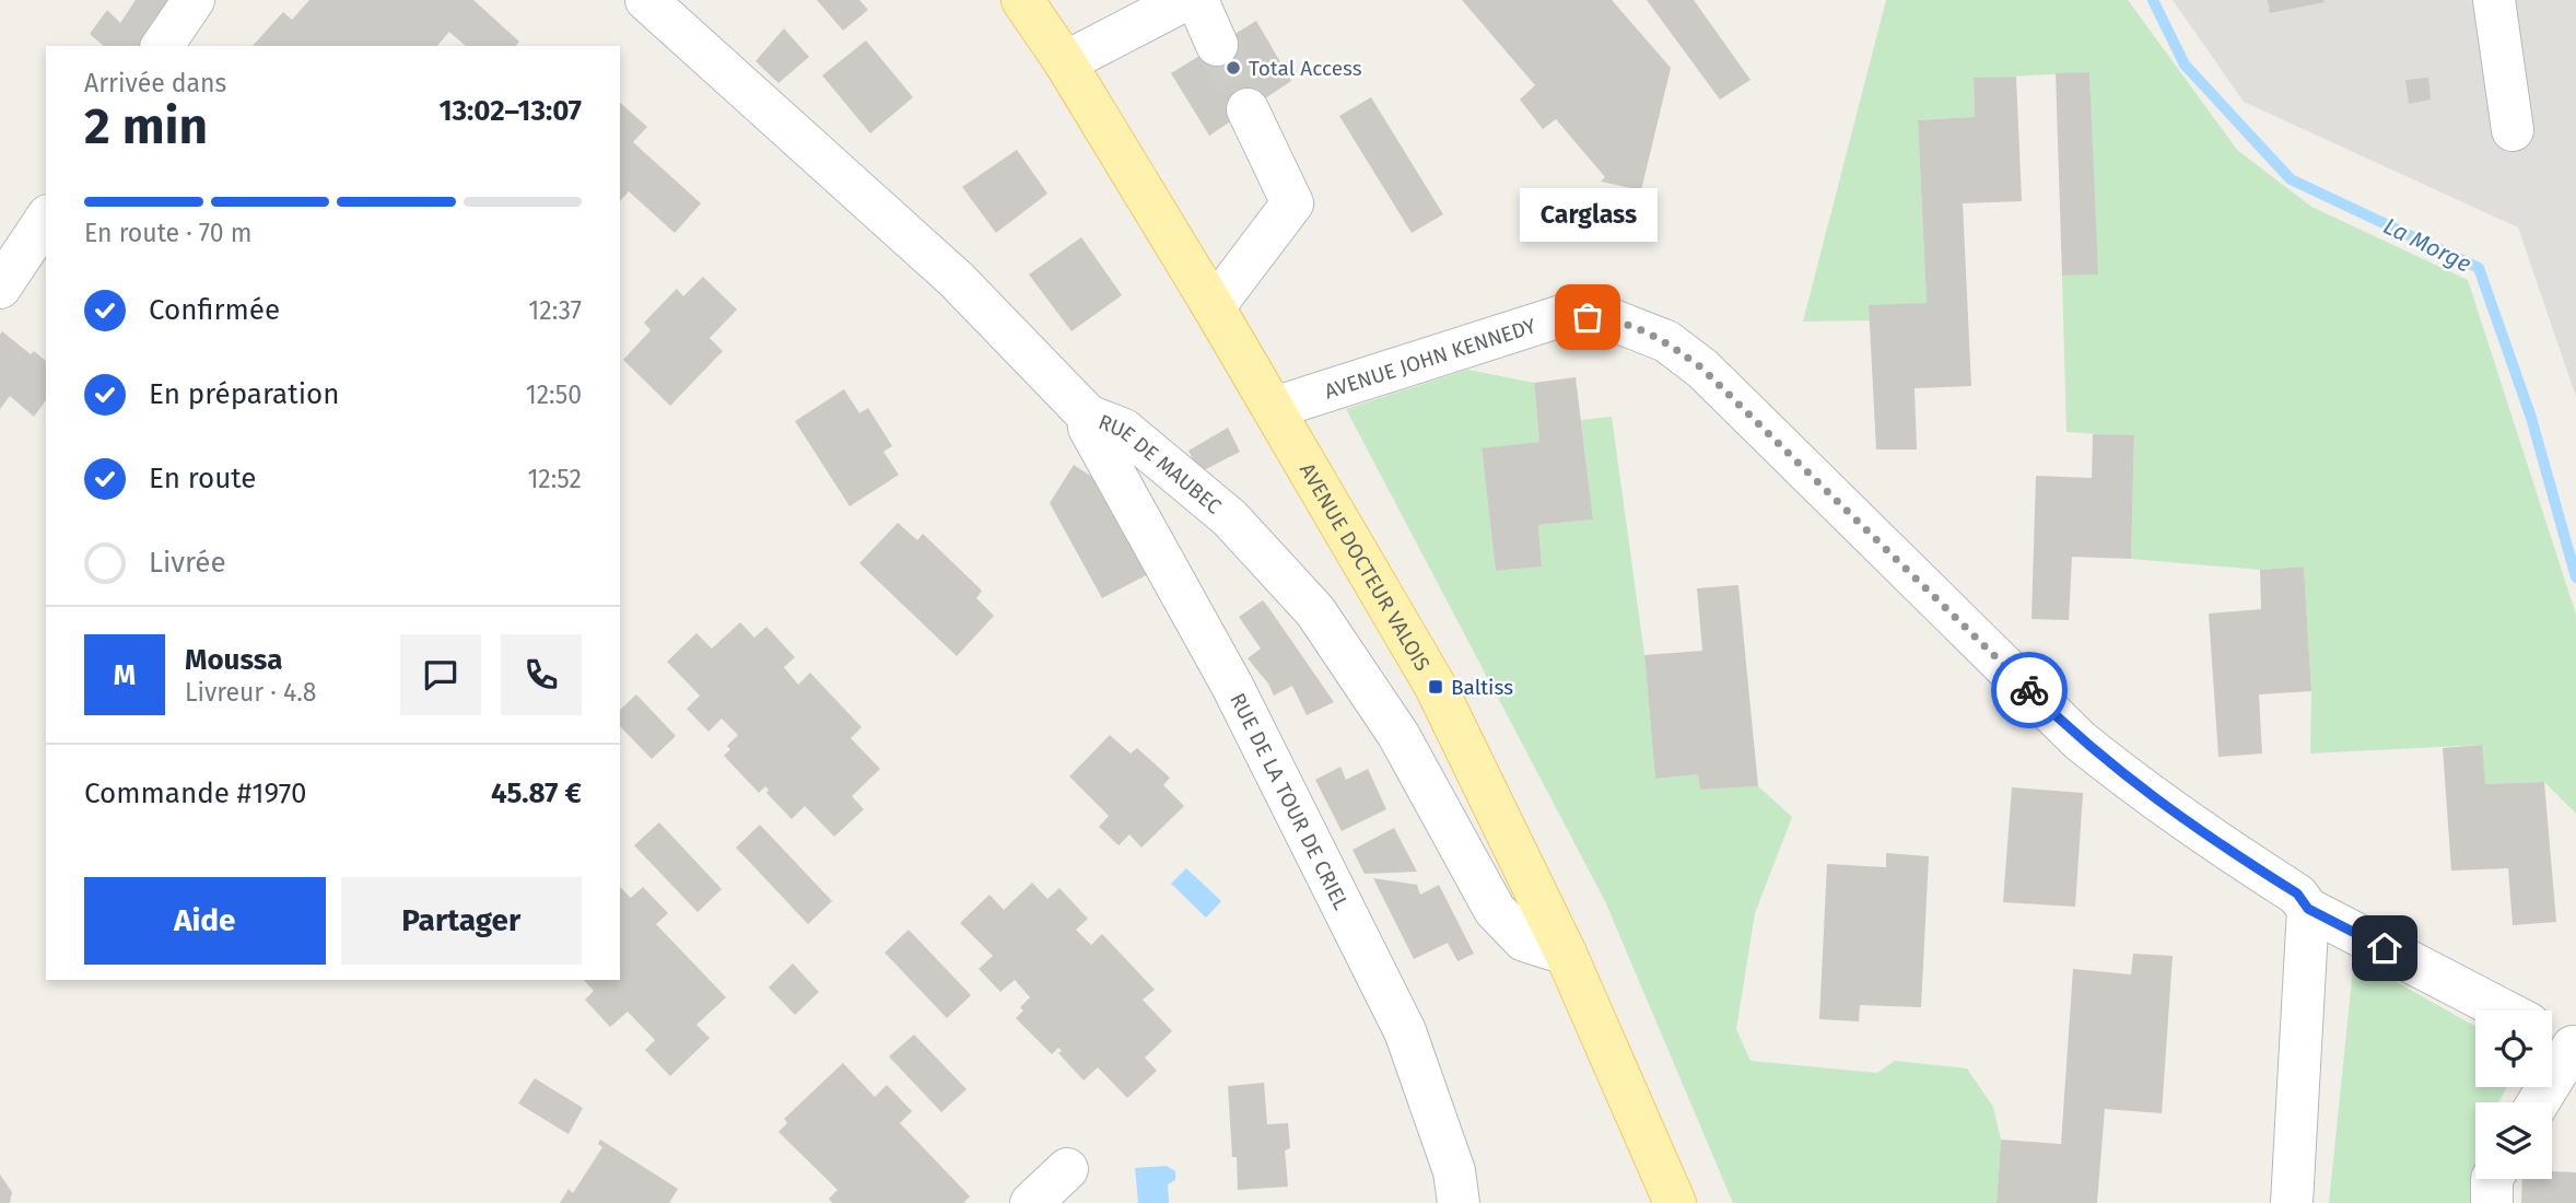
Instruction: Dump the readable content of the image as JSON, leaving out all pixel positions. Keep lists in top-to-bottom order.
{
  "streets": {
    "main road": ["AVENUE DOCTEUR VALOIS"],
    "street": ["AVENUE JOHN KENNEDY", "RUE DE MAUBEC", "RUE DE LA TOUR DE CRIEL"]
  },
  "crossings": [
    ["AVENUE JOHN KENNEDY", "AVENUE DOCTEUR VALOIS"],
    ["RUE DE MAUBEC", "AVENUE DOCTEUR VALOIS"],
    ["RUE DE MAUBEC", "RUE DE LA TOUR DE CRIEL"]
  ],
  "water": ["La Morge"],
  "places": {
    "other": ["Total Access", "Carglass"],
    "transit": ["Baltiss"]
  },
  "page": {
    "heading": ["2 min", "Arrivée dans", "13:02–13:07"],
    "panel": [
      "Moussa",
      "Livreur · 4.8",
      "Commande #1970",
      "45.87 €"
    ],
    "bar": "En route · 70 m",
    "bubble": "Carglass",
    "list": [
      ["Confirmée", "12:37"],
      ["En préparation", "12:50"],
      ["En route", "12:52"],
      "Livrée"
    ],
    "round": "M",
    "buttons": ["Aide", "Partager"]
  }
}
